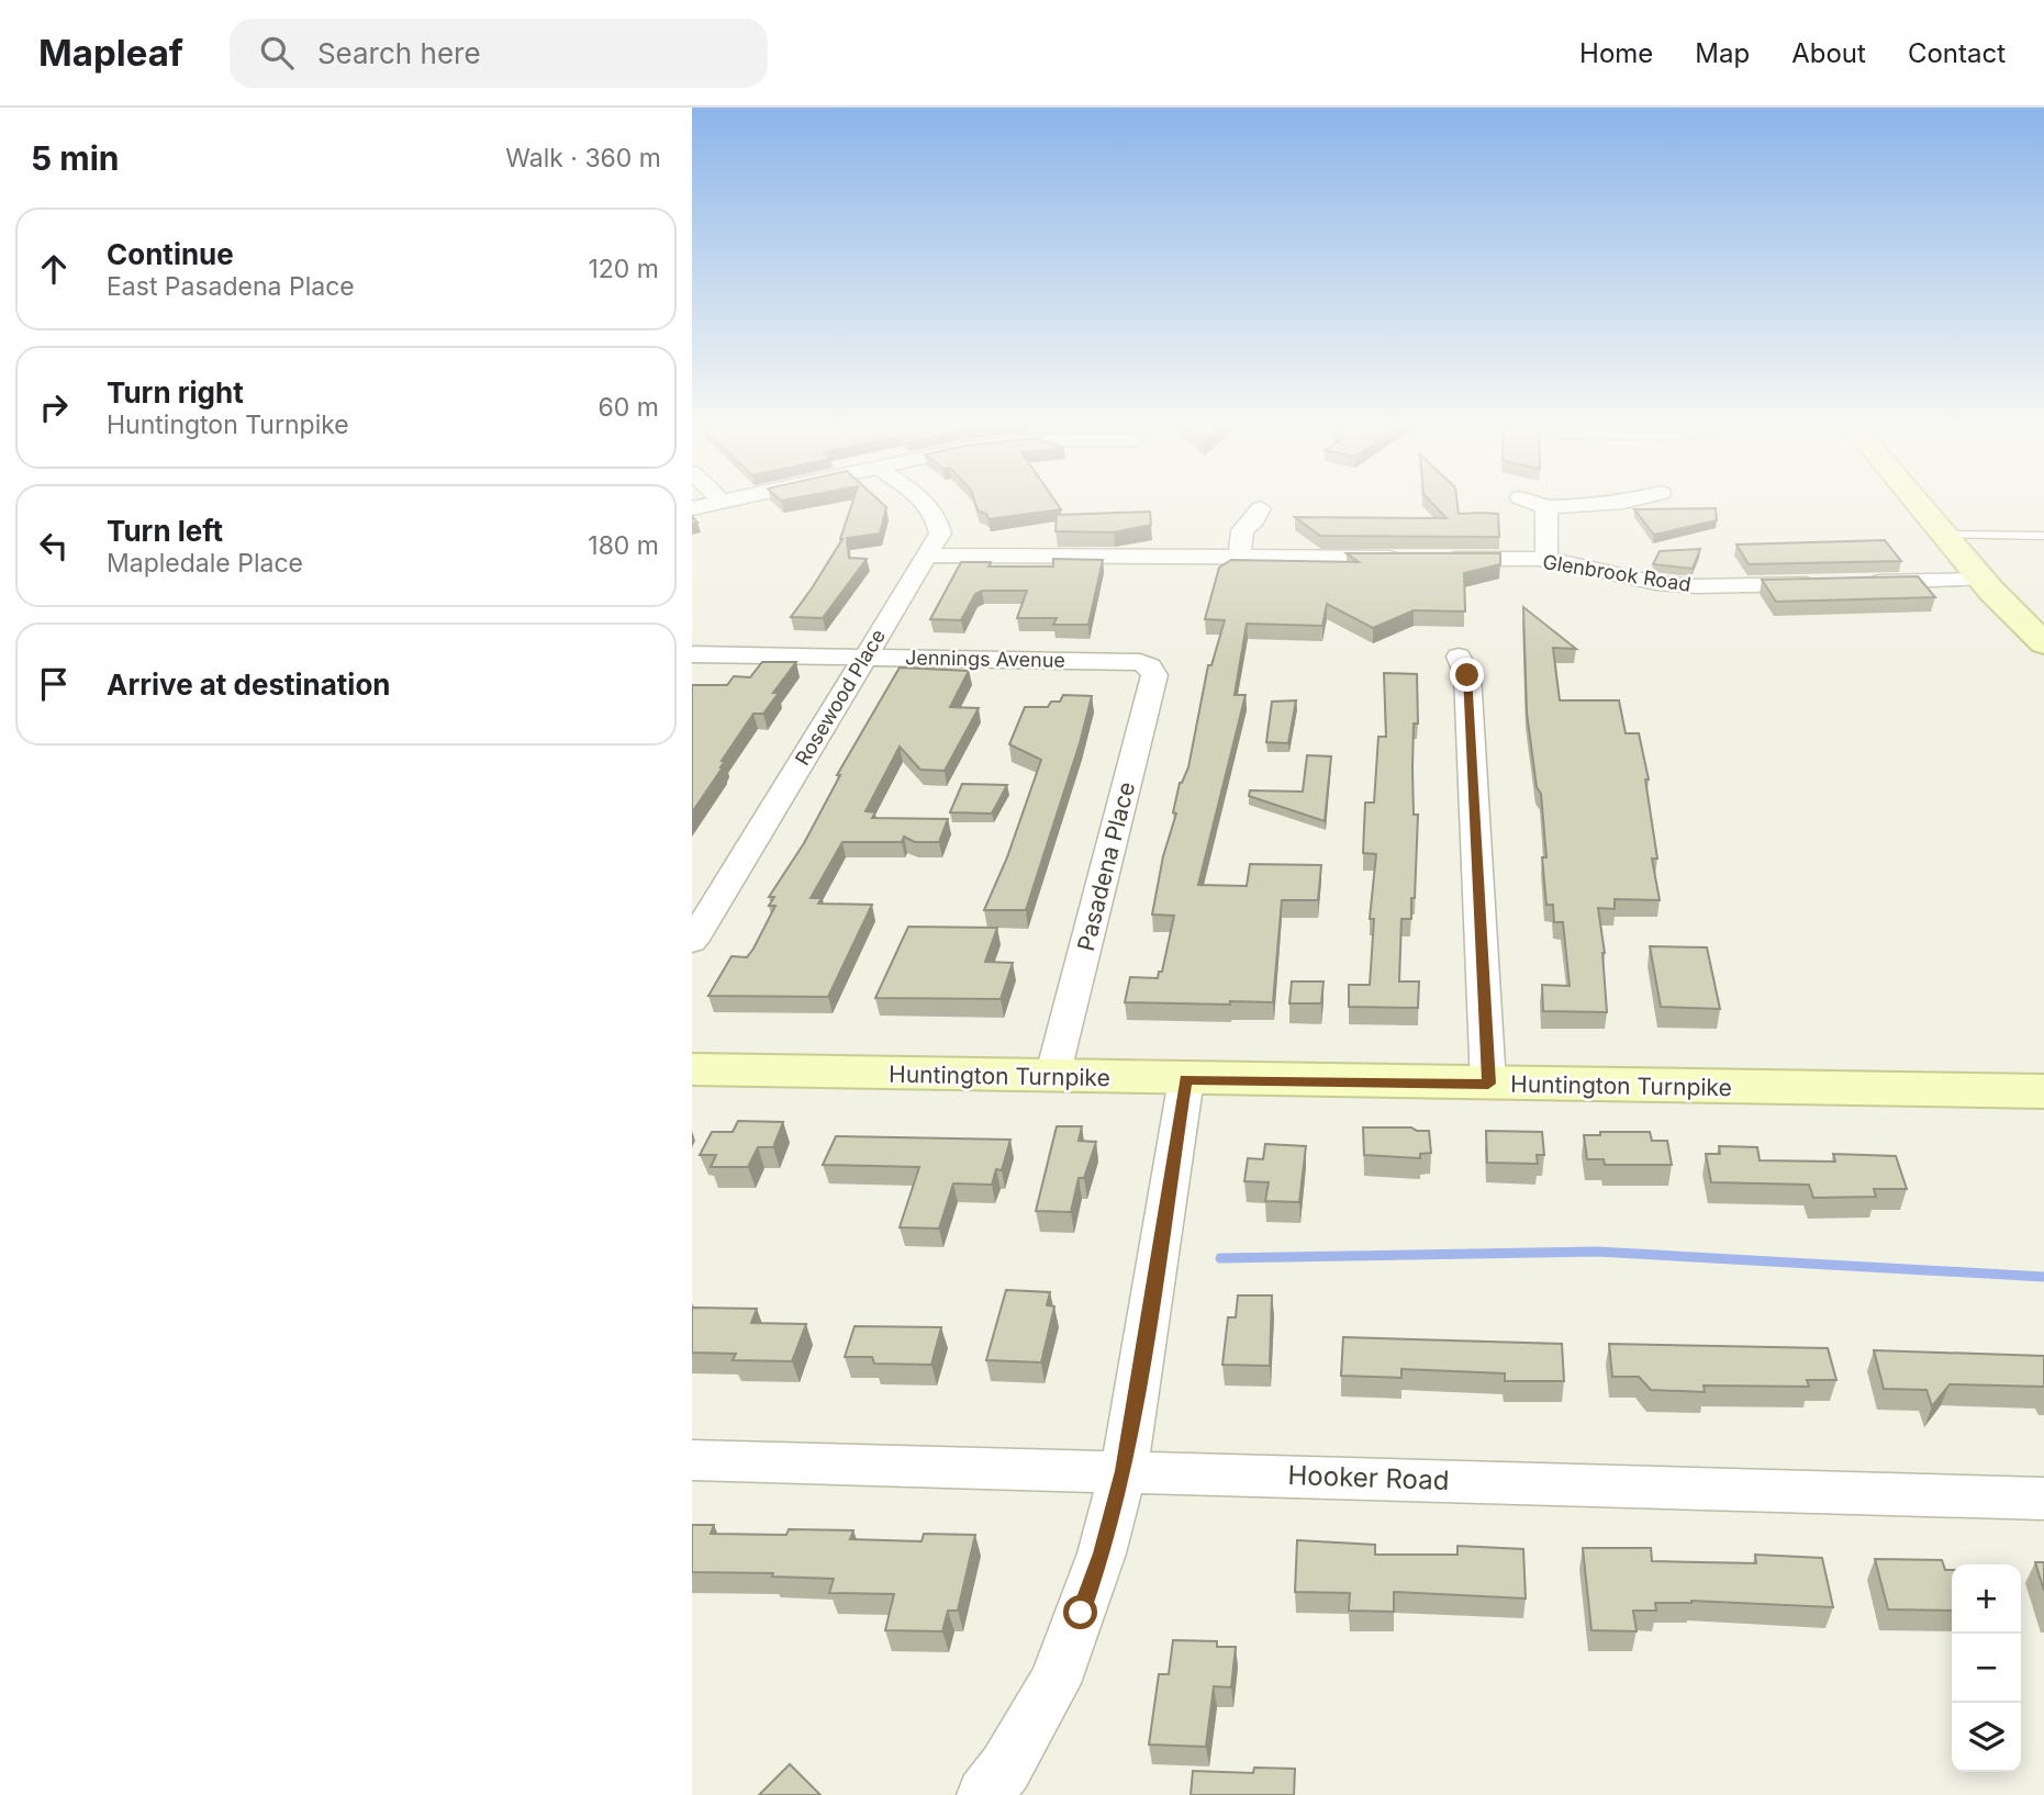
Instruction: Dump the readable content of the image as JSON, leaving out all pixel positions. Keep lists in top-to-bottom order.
{
  "streets": {
    "main road": ["Huntington Turnpike"],
    "street": [
      "Glenbrook Road",
      "Jennings Avenue",
      "Rosewood Place",
      "Pasadena Place",
      "Hooker Road"
    ]
  },
  "crossings": [
    ["Glenbrook Road", "Rosewood Place"],
    ["Jennings Avenue", "Rosewood Place"],
    ["Jennings Avenue", "Pasadena Place"],
    ["Pasadena Place", "Huntington Turnpike"]
  ],
  "page": {
    "header": "Mapleaf",
    "search": "Search here",
    "nav": [
      "Home",
      "Map",
      "About",
      "Contact"
    ],
    "heading": ["5 min", "Walk · 360 m"],
    "list": [
      ["Continue", "East Pasadena Place", "120 m"],
      ["Turn right", "Huntington Turnpike", "60 m"],
      ["Turn left", "Mapledale Place", "180 m"],
      "Arrive at destination"
    ],
    "map_buttons": ["+", "−"]
  }
}
